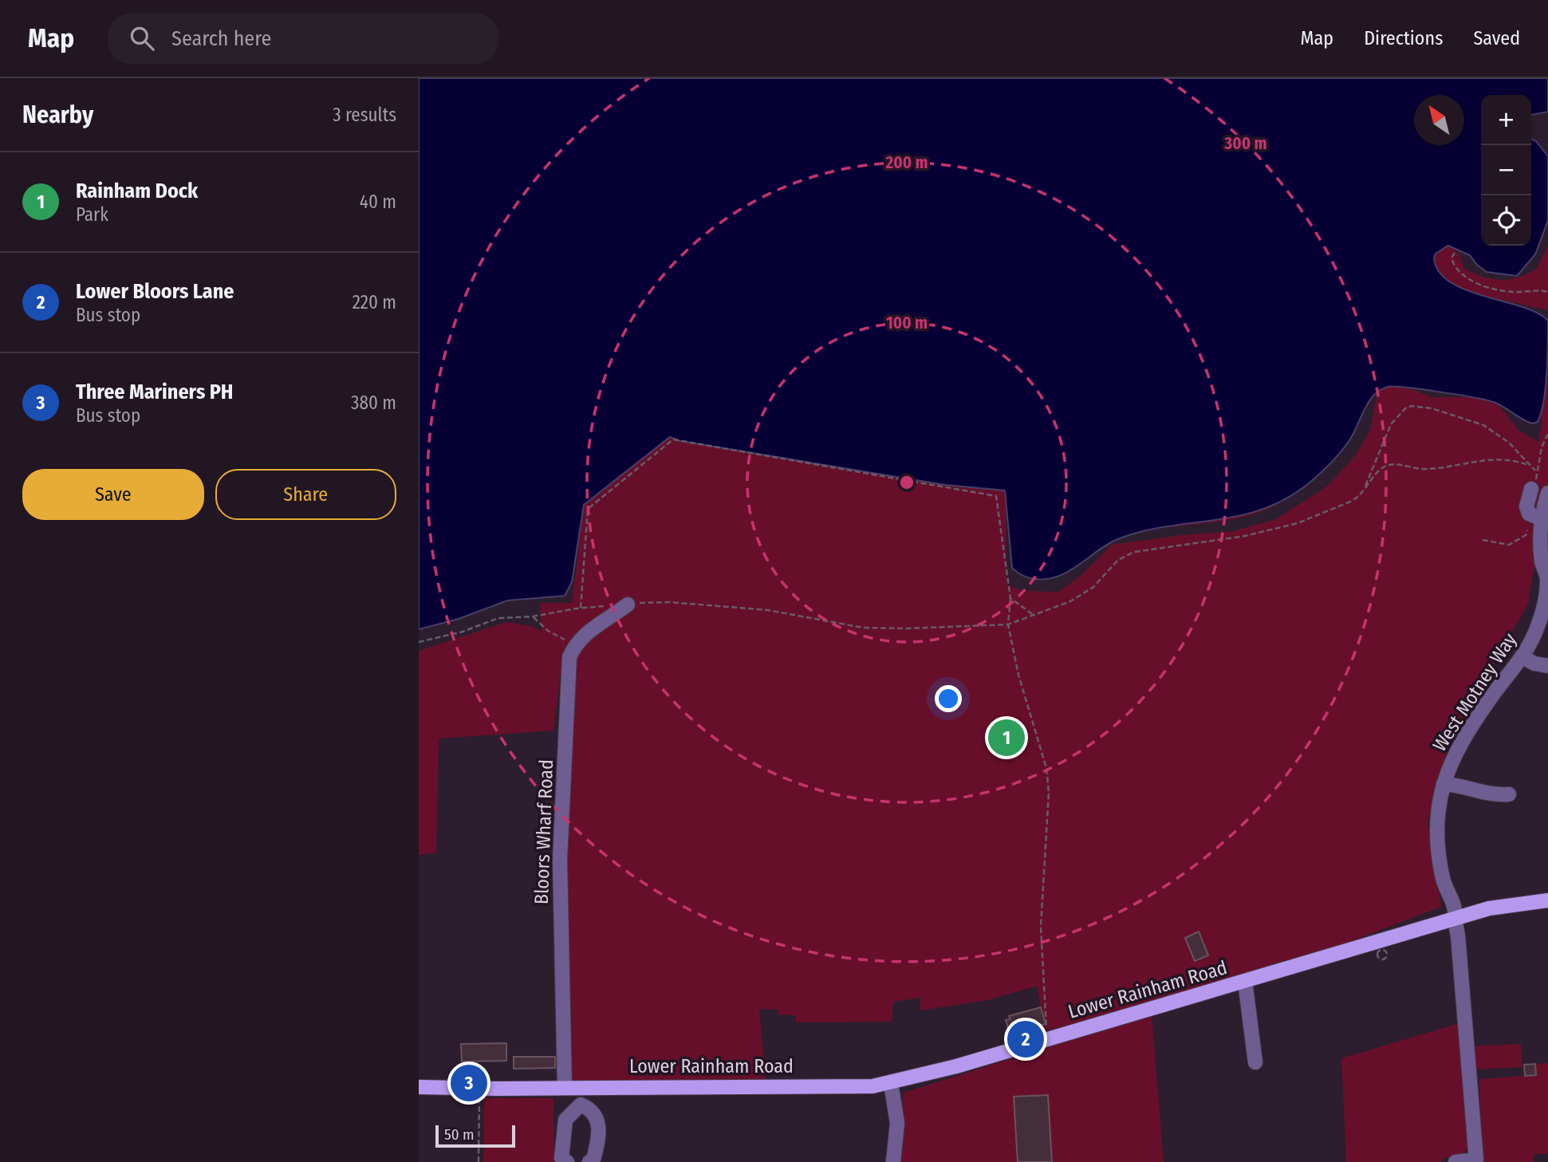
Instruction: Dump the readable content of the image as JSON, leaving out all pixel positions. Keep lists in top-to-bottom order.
{
  "streets": {
    "main road": ["Lower Rainham Road"],
    "street": ["West Motney Way", "Bloors Wharf Road"]
  },
  "crossings": [
    ["West Motney Way", "Lower Rainham Road"],
    ["Bloors Wharf Road", "Lower Rainham Road"]
  ],
  "scale_bar": "50 m",
  "north": "top left",
  "page": {
    "header": "Map",
    "search": "Search here",
    "nav": ["Map", "Directions", "Saved"],
    "heading": ["Nearby", "3 results"],
    "map_buttons": ["+", "−"],
    "list": [
      {
        "mark": "1",
        "name": "Rainham Dock",
        "note": "Park",
        "value": "40 m"
      },
      {
        "mark": "2",
        "name": "Lower Bloors Lane",
        "note": "Bus stop",
        "value": "220 m"
      },
      {
        "mark": "3",
        "name": "Three Mariners PH",
        "note": "Bus stop",
        "value": "380 m"
      }
    ],
    "buttons": ["Save", "Share"],
    "pins": ["1", "2", "3"],
    "scale": "50 m"
  },
  "rings": ["300 m", "200 m", "100 m"]
}
